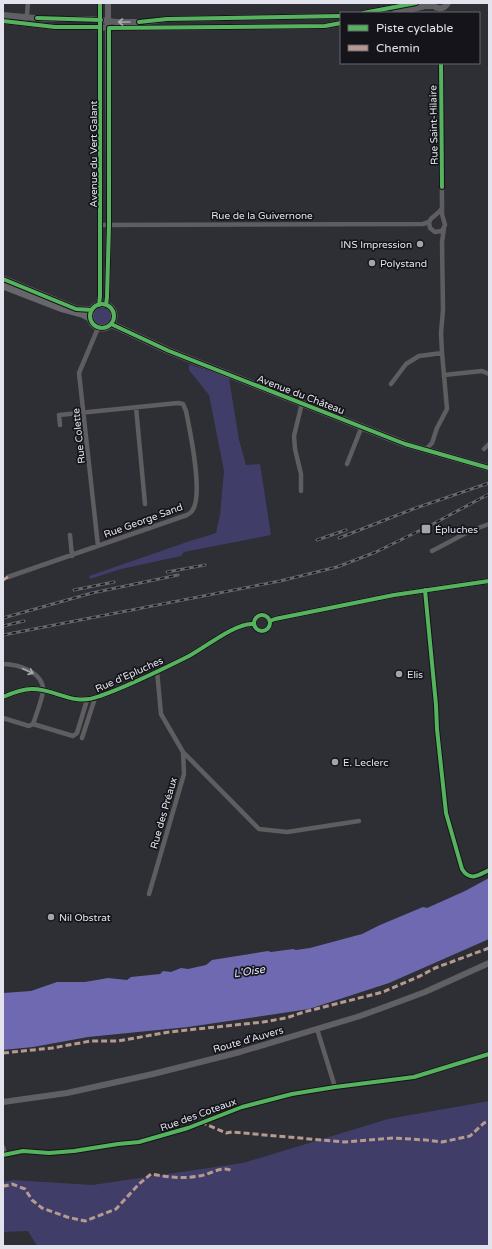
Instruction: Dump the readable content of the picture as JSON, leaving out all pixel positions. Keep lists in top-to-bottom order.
{
  "streets": {
    "main road": ["Avenue du Château"],
    "street": [
      "Rue Saint-Hilaire",
      "Avenue du Vert Galant",
      "Rue de la Guivernone",
      "Rue Colette",
      "Rue George Sand",
      "Rue d'Epluches",
      "Rue des Préaux",
      "Route d'Auvers",
      "Rue des Coteaux"
    ]
  },
  "crossings": [
    ["Rue Saint-Hilaire", "Rue de la Guivernone"],
    ["Avenue du Vert Galant", "Rue de la Guivernone"],
    ["Avenue du Vert Galant", "Avenue du Château"],
    ["Avenue du Vert Galant", "Rue Colette"],
    ["Avenue du Château", "Rue Colette"],
    ["Rue Colette", "Rue George Sand"],
    ["Rue d'Epluches", "Rue des Préaux"]
  ],
  "water": ["L'Oise"],
  "places": {
    "other": [
      "INS Impression",
      "Polystand",
      "Elis",
      "E. Leclerc",
      "Nil Obstrat"
    ],
    "transit": ["Épluches"]
  },
  "legend": ["Piste cyclable", "Chemin"]
}
